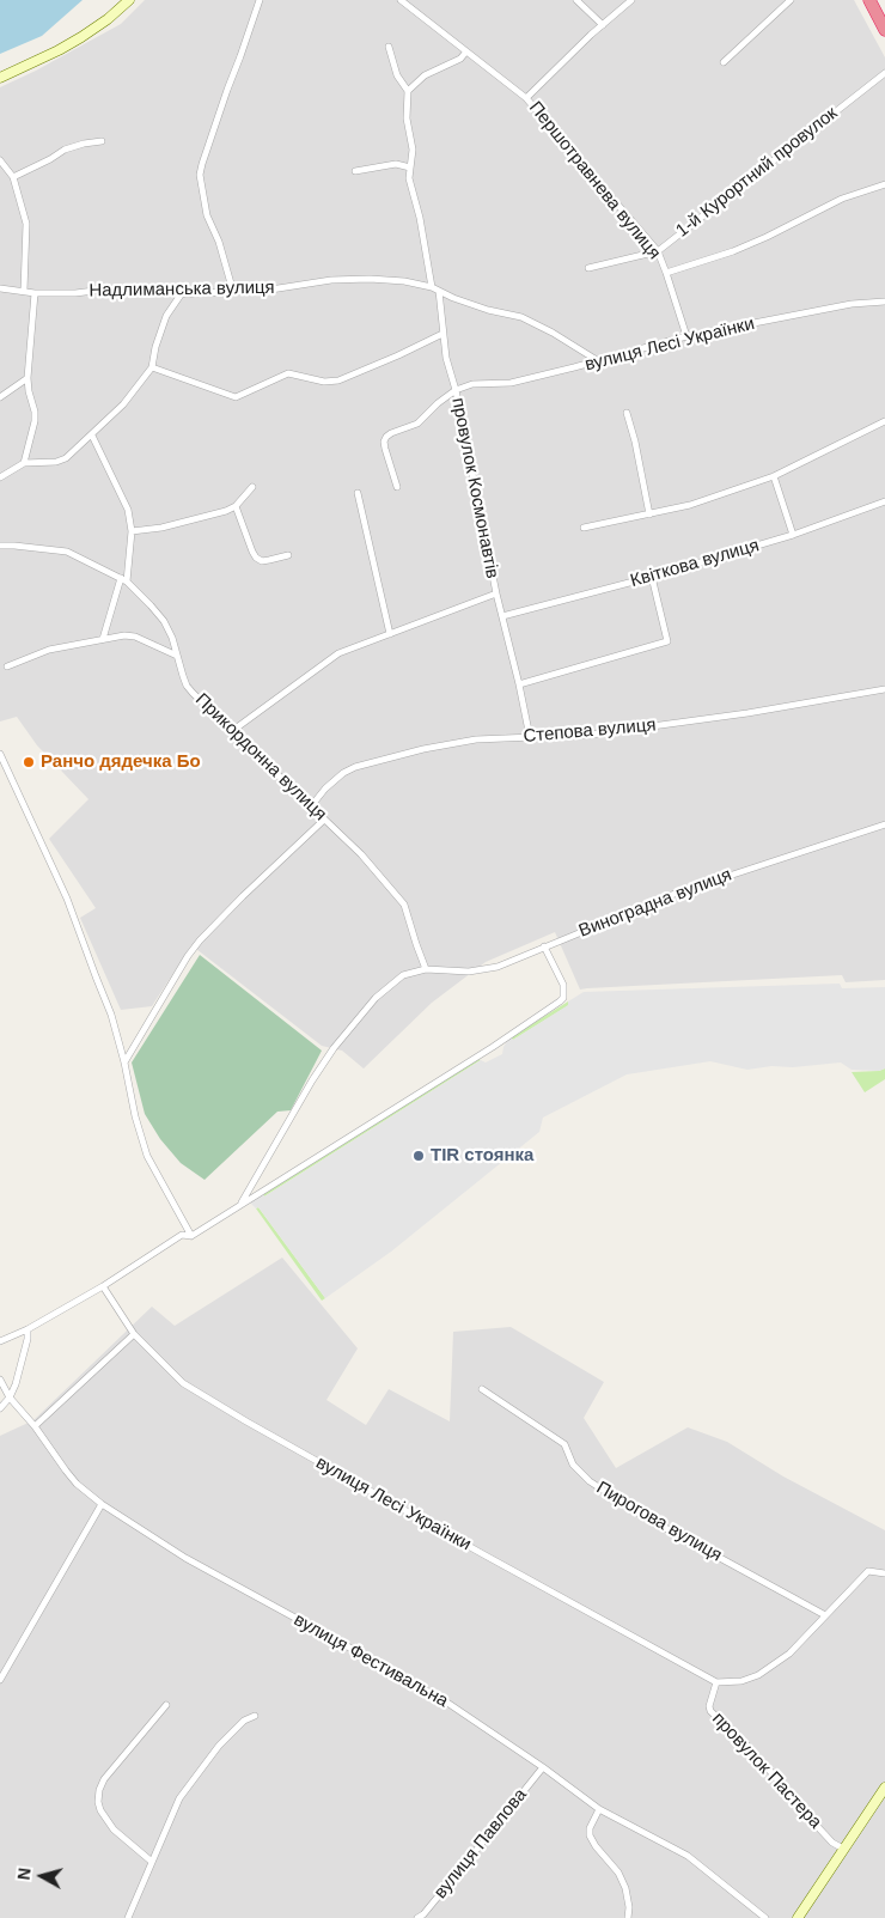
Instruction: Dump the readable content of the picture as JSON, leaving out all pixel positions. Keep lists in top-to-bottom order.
{
  "streets": {
    "street": [
      "1-й Курортний провулок",
      "Першотравнева вулиця",
      "Надлиманська вулиця",
      "вулиця Лесі Українки",
      "провулок Космонавтів",
      "Квіткова вулиця",
      "Степова вулиця",
      "Прикордонна вулиця",
      "Виноградна вулиця",
      "Пирогова вулиця",
      "вулиця Фестивальна",
      "провулок Пастера",
      "вулиця Павлова"
    ]
  },
  "crossings": [
    ["1-й Курортний провулок", "Першотравнева вулиця"],
    ["Першотравнева вулиця", "вулиця Лесі Українки"],
    ["Надлиманська вулиця", "вулиця Лесі Українки"],
    ["Надлиманська вулиця", "провулок Космонавтів"],
    ["вулиця Лесі Українки", "провулок Космонавтів"],
    ["вулиця Лесі Українки", "провулок Пастера"],
    ["провулок Космонавтів", "Квіткова вулиця"],
    ["провулок Космонавтів", "Степова вулиця"],
    ["Степова вулиця", "Прикордонна вулиця"],
    ["Прикордонна вулиця", "Виноградна вулиця"],
    ["вулиця Фестивальна", "вулиця Павлова"]
  ],
  "places": ["Ранчо дядечка Бо", "TIR стоянка"],
  "north": "left"
}
